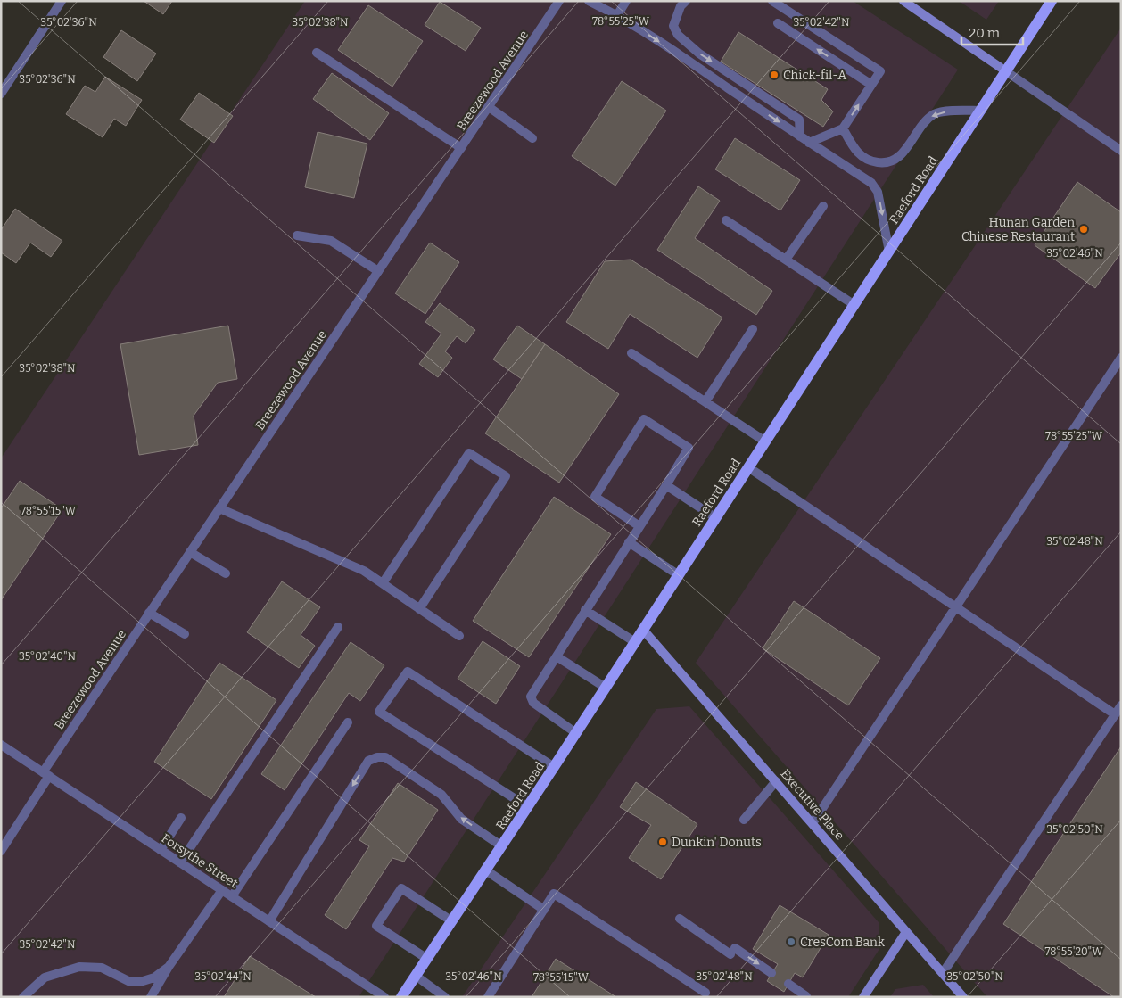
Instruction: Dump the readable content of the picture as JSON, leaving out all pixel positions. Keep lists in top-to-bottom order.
{
  "streets": {
    "main road": ["Raeford Road"],
    "street": ["Breezewood Avenue", "Executive Place", "Forsythe Street"]
  },
  "crossings": [
    ["Breezewood Avenue", "Forsythe Street"],
    ["Raeford Road", "Executive Place"]
  ],
  "places": [
    "Chick-fil-A",
    "Hunan Garden Chinese Restaurant",
    "Dunkin' Donuts",
    "CresCom Bank"
  ],
  "scale_bar": "20 m",
  "coordinates": [
    "78°55'25\"W",
    "35°02'42\"N",
    "35°02'36\"N",
    "35°02'38\"N",
    "35°02'46\"N",
    "78°55'15\"W",
    "35°02'48\"N",
    "35°02'40\"N",
    "35°02'50\"N",
    "78°55'20\"W",
    "35°02'44\"N"
  ]
}
